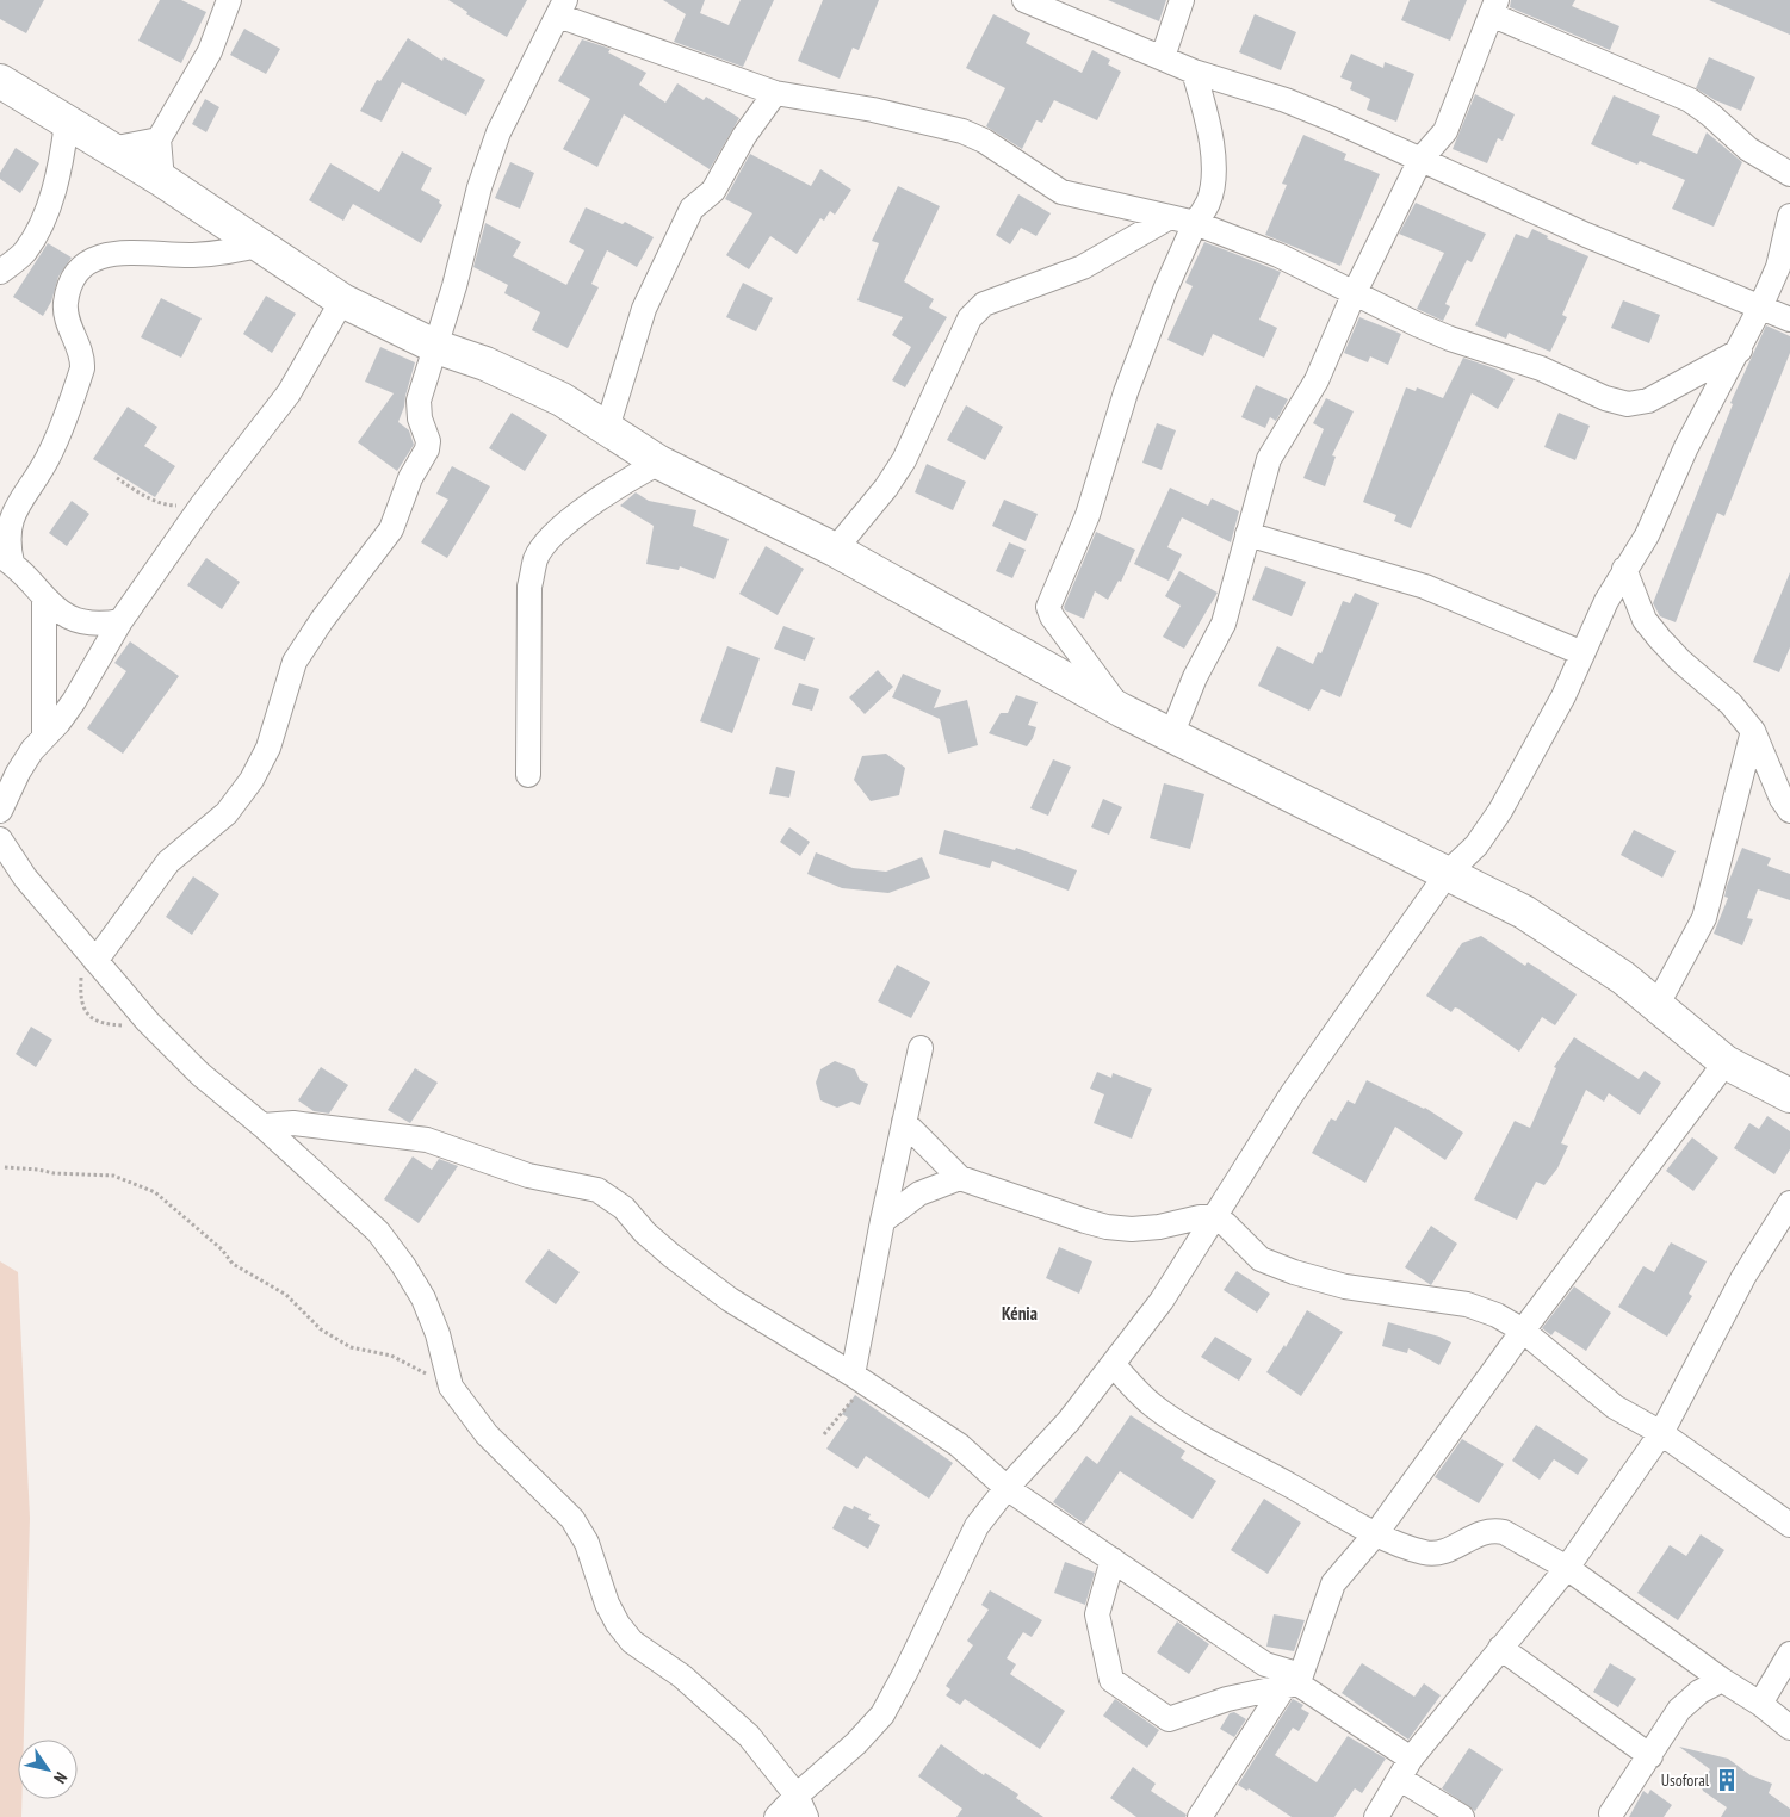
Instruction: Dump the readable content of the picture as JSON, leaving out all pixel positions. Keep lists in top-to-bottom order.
{
  "districts": ["Kénia"],
  "places": {
    "building": ["Usoforal"]
  },
  "north": "bottom right"
}
